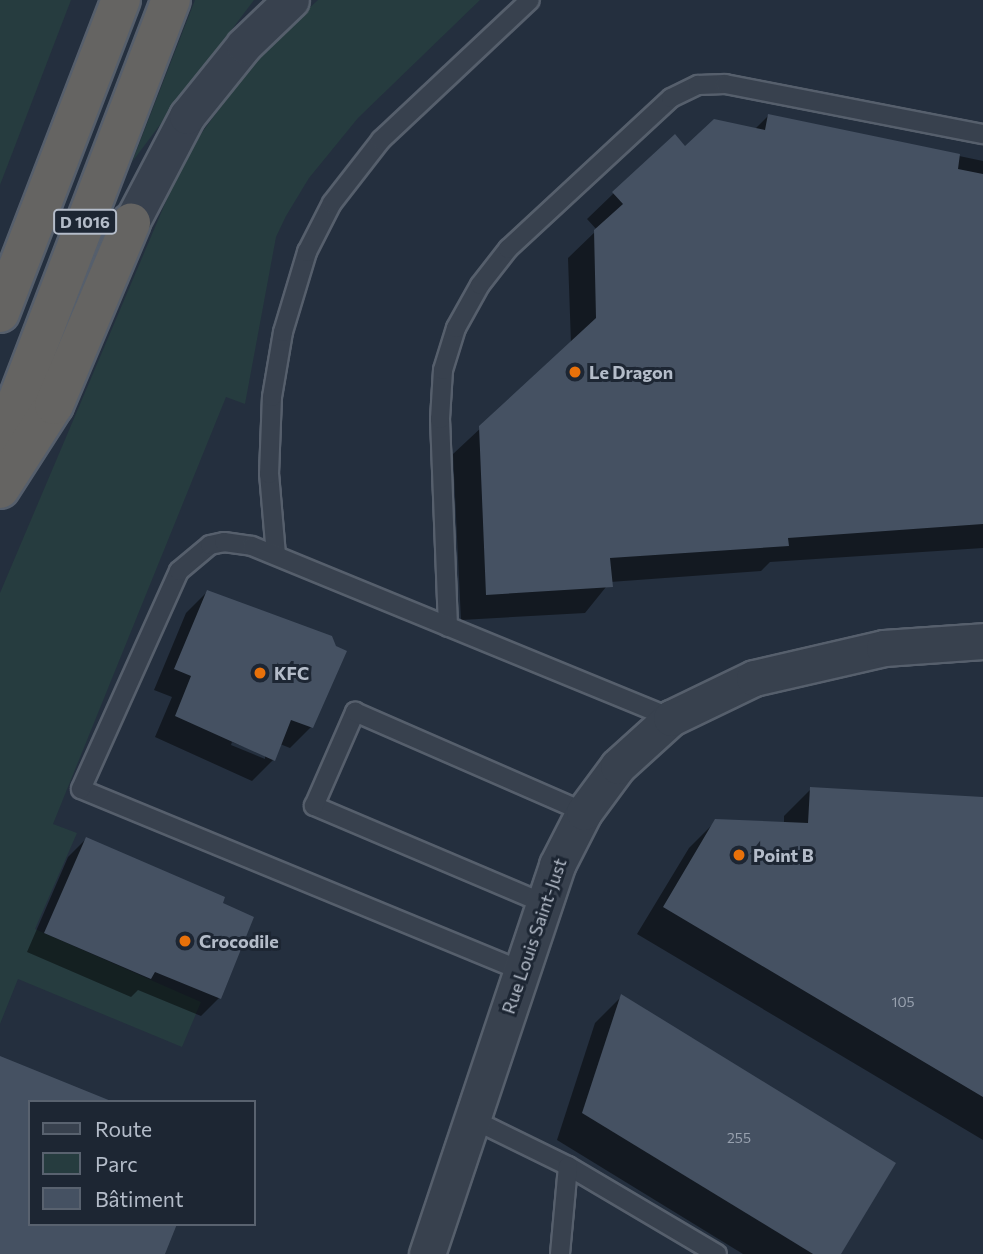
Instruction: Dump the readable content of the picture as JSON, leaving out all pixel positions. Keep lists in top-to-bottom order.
{
  "streets": {
    "highway": ["D 1016"],
    "street": ["Rue Louis Saint-Just"]
  },
  "places": [
    "Le Dragon",
    "KFC",
    "Point B",
    "Crocodile"
  ],
  "house_numbers": ["105", "255"],
  "legend": ["Route", "Parc", "Bâtiment"]
}
